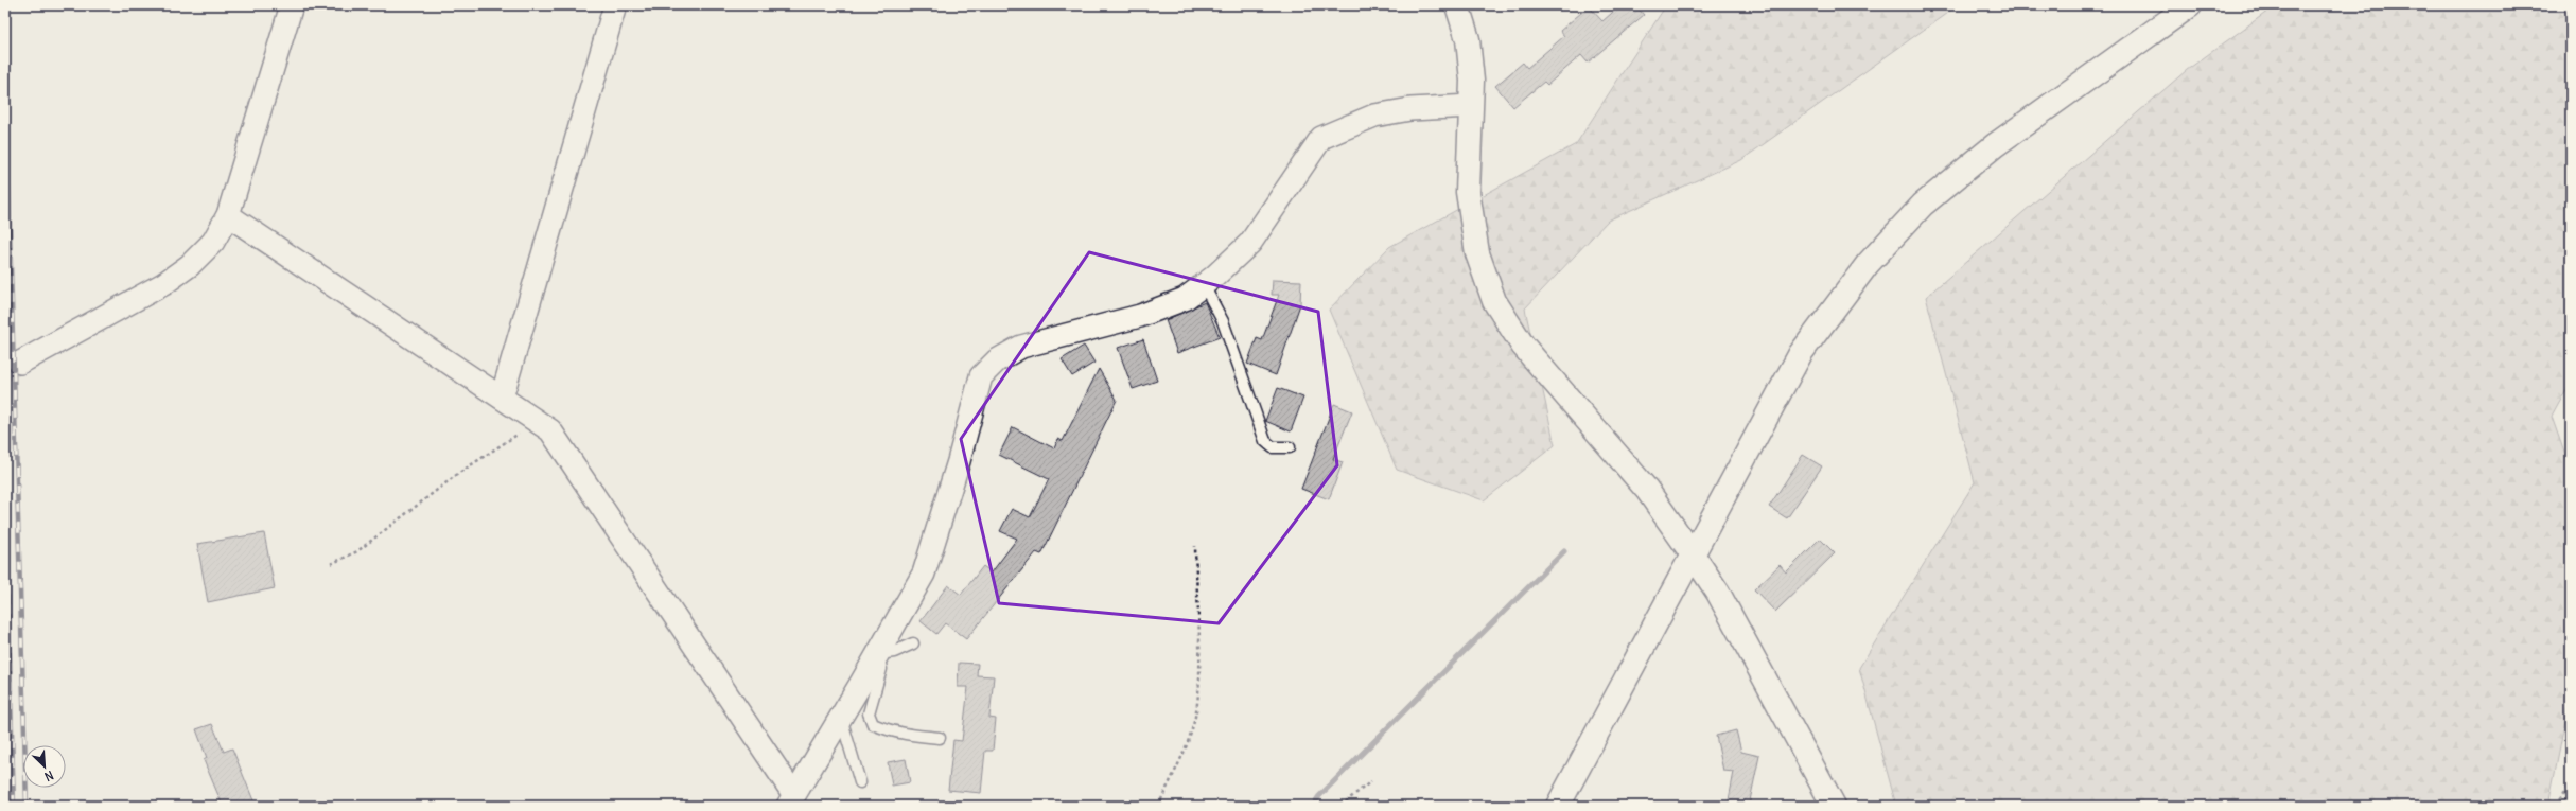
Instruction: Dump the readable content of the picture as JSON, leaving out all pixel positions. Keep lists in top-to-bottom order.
{
  "north": "bottom right"
}
